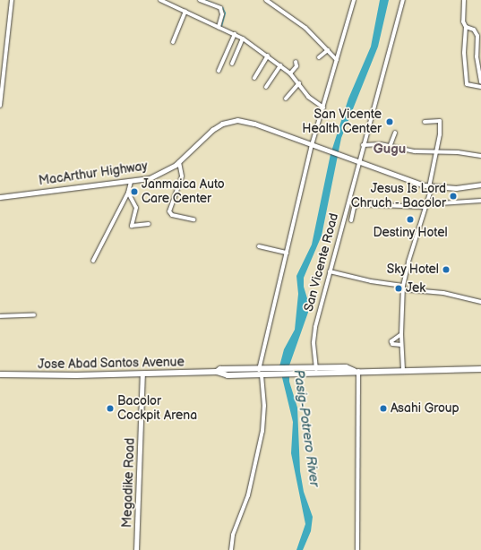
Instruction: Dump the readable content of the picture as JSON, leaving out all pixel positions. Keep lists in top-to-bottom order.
{
  "streets": {
    "highway": ["Jose Abad Santos Avenue"],
    "main road": ["MacArthur Highway", "Megadike Road"],
    "street": ["San Vicente Road"]
  },
  "crossings": [
    ["MacArthur Highway", "San Vicente Road"],
    ["San Vicente Road", "Jose Abad Santos Avenue"],
    ["Jose Abad Santos Avenue", "Megadike Road"]
  ],
  "districts": ["Gugu"],
  "water": ["Pasig-Potrero River"],
  "places": [
    "San Vicente Health Center",
    "Janmaica Auto Care Center",
    "Jesus Is Lord Chruch - Bacolor",
    "Destiny Hotel",
    "Sky Hotel",
    "Jek",
    "Bacolor Cockpit Arena",
    "Asahi Group"
  ]
}
